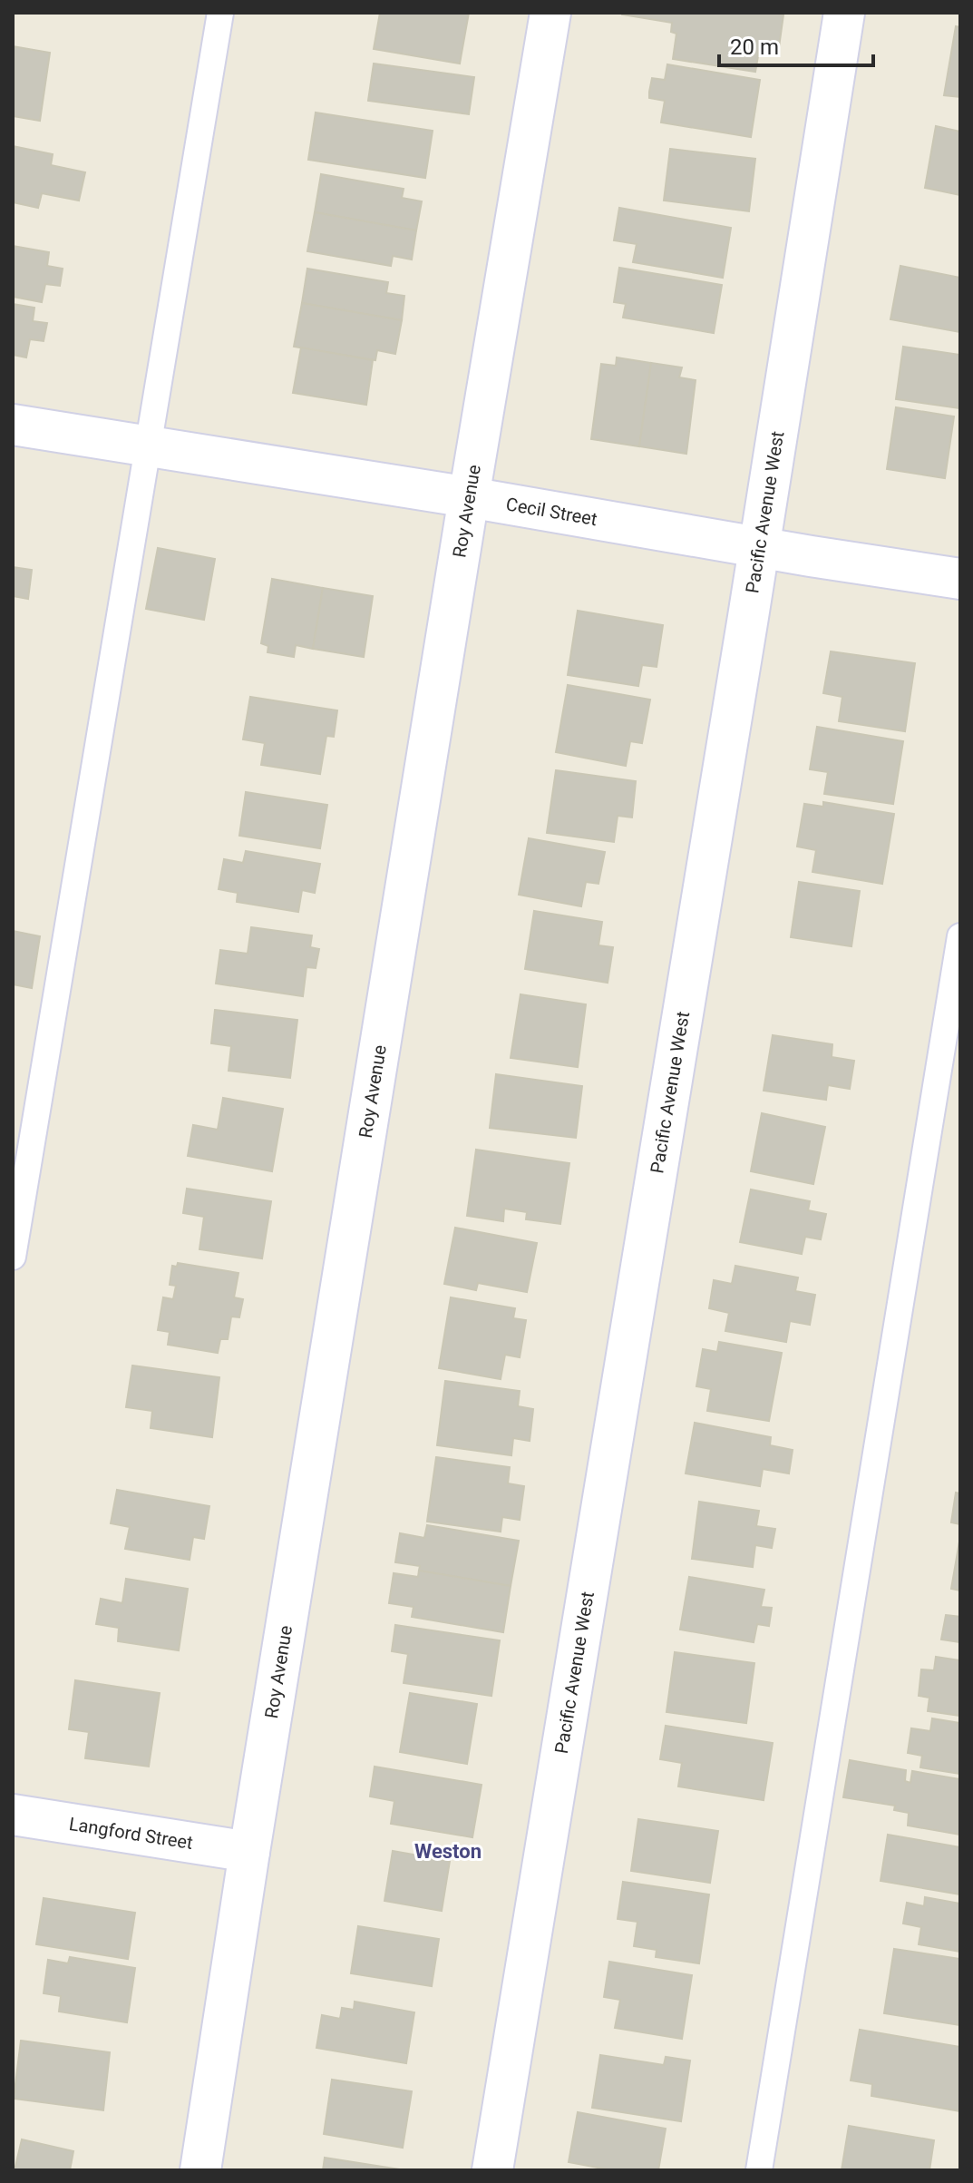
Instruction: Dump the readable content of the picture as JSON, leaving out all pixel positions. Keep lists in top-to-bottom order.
{
  "streets": {
    "street": [
      "Roy Avenue",
      "Cecil Street",
      "Pacific Avenue West",
      "Langford Street"
    ]
  },
  "crossings": [
    ["Roy Avenue", "Cecil Street"],
    ["Roy Avenue", "Langford Street"],
    ["Cecil Street", "Pacific Avenue West"]
  ],
  "districts": ["Weston"],
  "scale_bar": "20 m"
}
